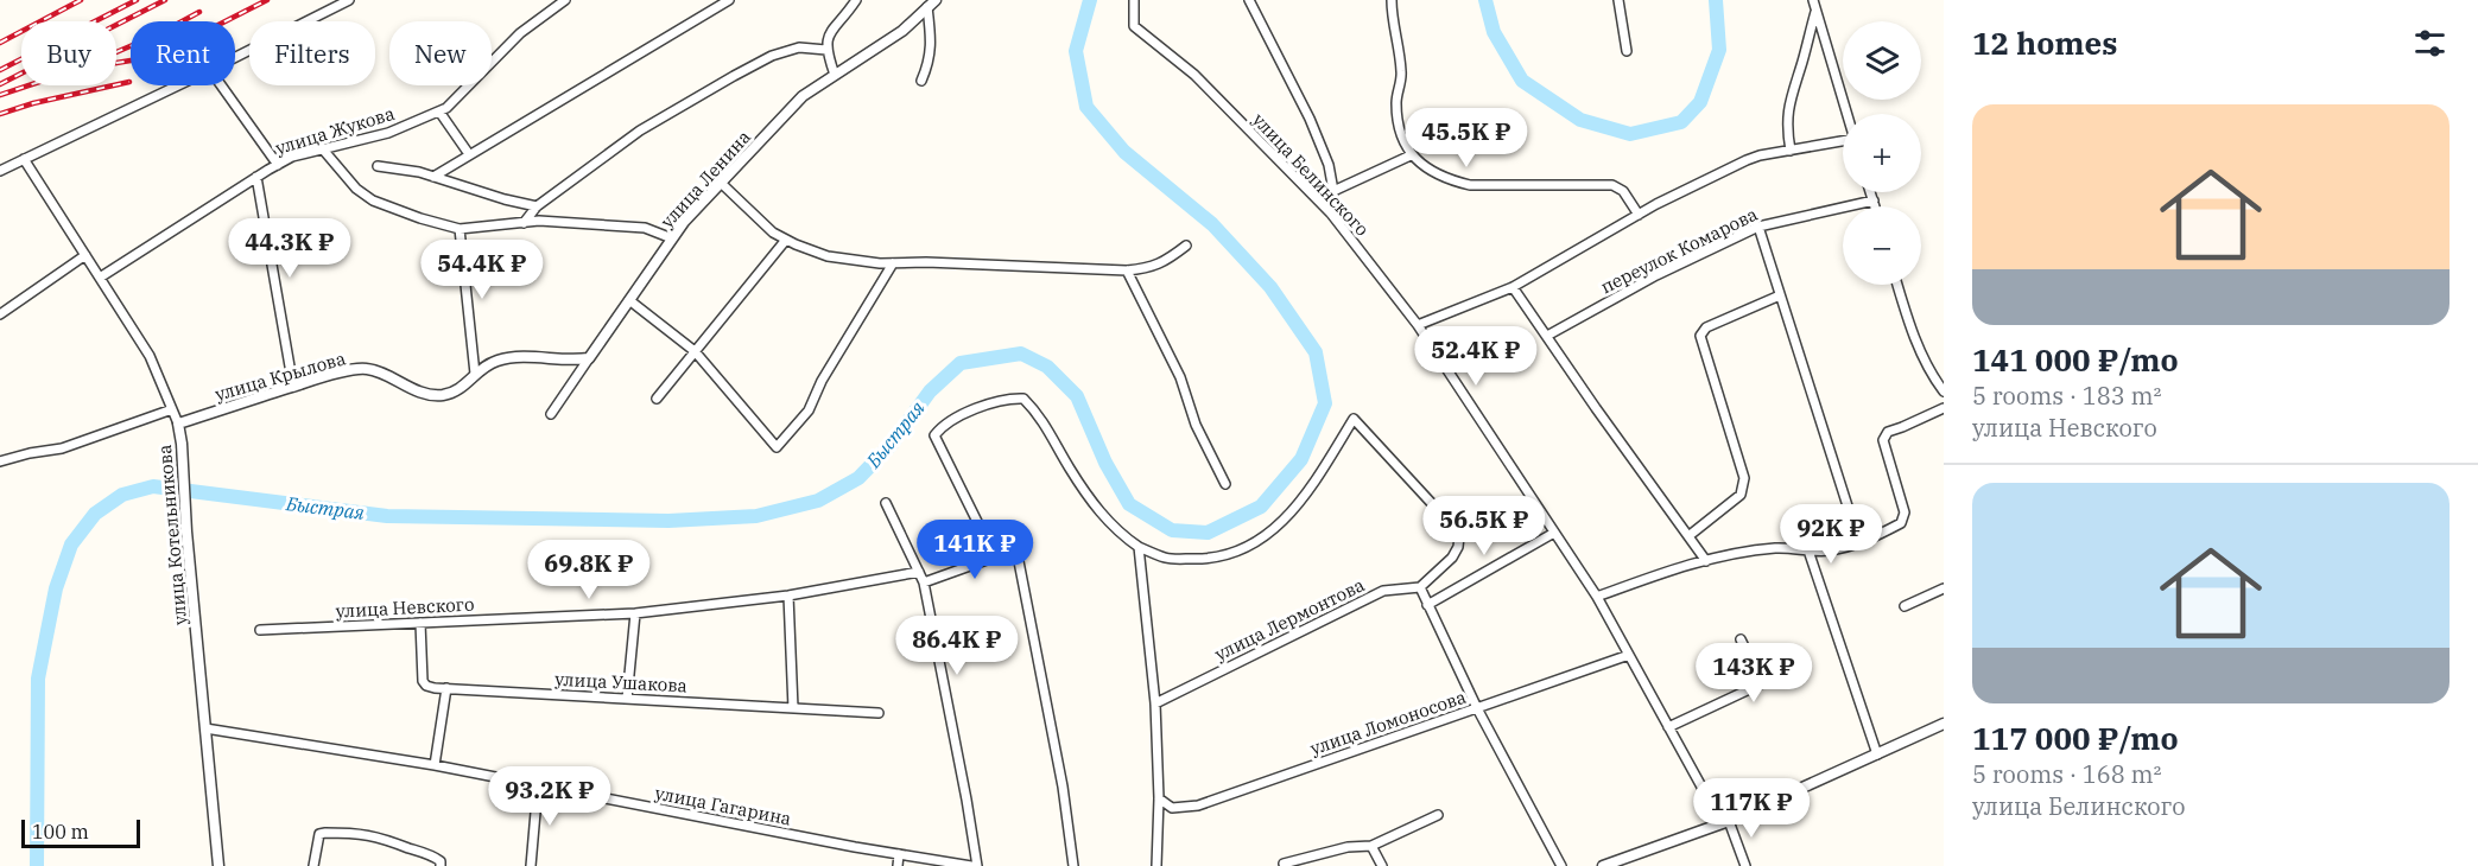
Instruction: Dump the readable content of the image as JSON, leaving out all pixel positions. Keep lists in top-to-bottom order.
{
  "streets": {
    "street": [
      "улица Жукова",
      "улица Белинского",
      "улица Ленина",
      "переулок Комарова",
      "улица Крылова",
      "улица Котельникова",
      "улица Невского",
      "улица Лермонтова",
      "улица Ушакова",
      "улица Ломоносова",
      "улица Гагарина"
    ]
  },
  "crossings": [
    ["улица Жукова", "улица Котельникова"],
    ["улица Белинского", "улица Ломоносова"],
    ["улица Ленина", "улица Крылова"],
    ["улица Крылова", "улица Котельникова"],
    ["улица Котельникова", "улица Гагарина"]
  ],
  "water": ["Быстрая"],
  "scale_bar": "100 m",
  "page": {
    "heading": "12 homes",
    "map_buttons": ["+", "−"],
    "chip": [
      "Buy",
      "Rent",
      "Filters",
      "New"
    ],
    "list": [
      {
        "name": "141 000 ₽/mo",
        "note": "5 rooms · 183 m² · улица Невского"
      },
      {
        "name": "117 000 ₽/mo",
        "note": "5 rooms · 168 m² · улица Белинского"
      }
    ],
    "price": [
      "45.5K ₽",
      "44.3K ₽",
      "54.4K ₽",
      "52.4K ₽",
      "56.5K ₽",
      "92K ₽",
      "141K ₽",
      "69.8K ₽",
      "86.4K ₽",
      "143K ₽",
      "93.2K ₽",
      "117K ₽"
    ],
    "scale": "100 m"
  }
}
